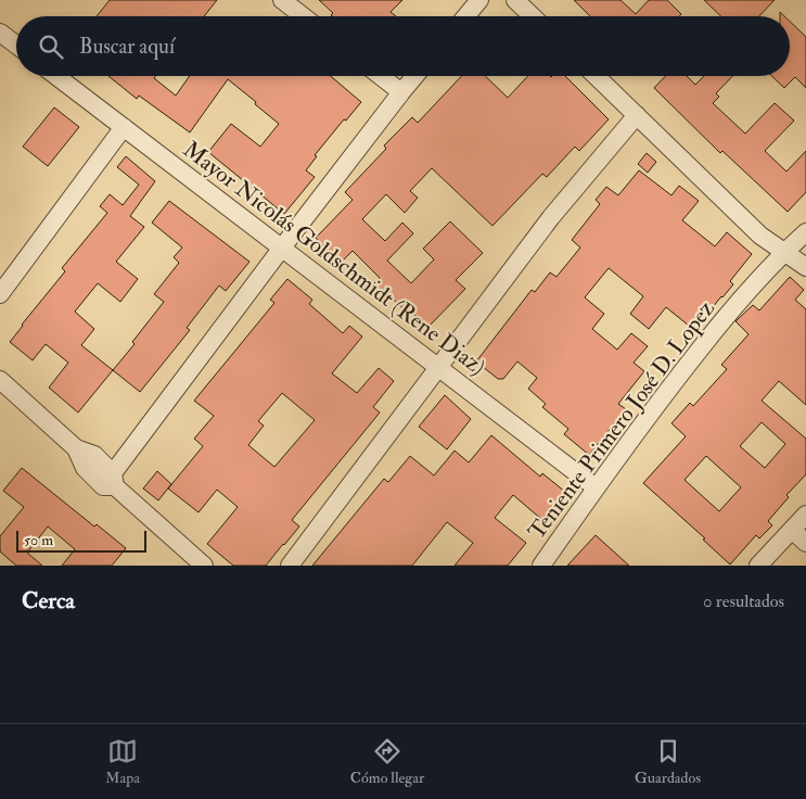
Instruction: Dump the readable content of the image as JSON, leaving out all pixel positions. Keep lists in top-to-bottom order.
{
  "streets": {
    "street": ["Mayor Nicolás Goldschmidt (Rene Diaz)", "Teniente Primero José D. Lopez"]
  },
  "crossings": [
    ["Mayor Nicolás Goldschmidt (Rene Diaz)", "Teniente Primero José D. Lopez"]
  ],
  "scale_bar": "50 m",
  "page": {
    "search": "Buscar aquí",
    "scale": "50 m",
    "heading": ["Cerca", "0 resultados"],
    "nav": ["Mapa", "Cómo llegar", "Guardados"]
  }
}
